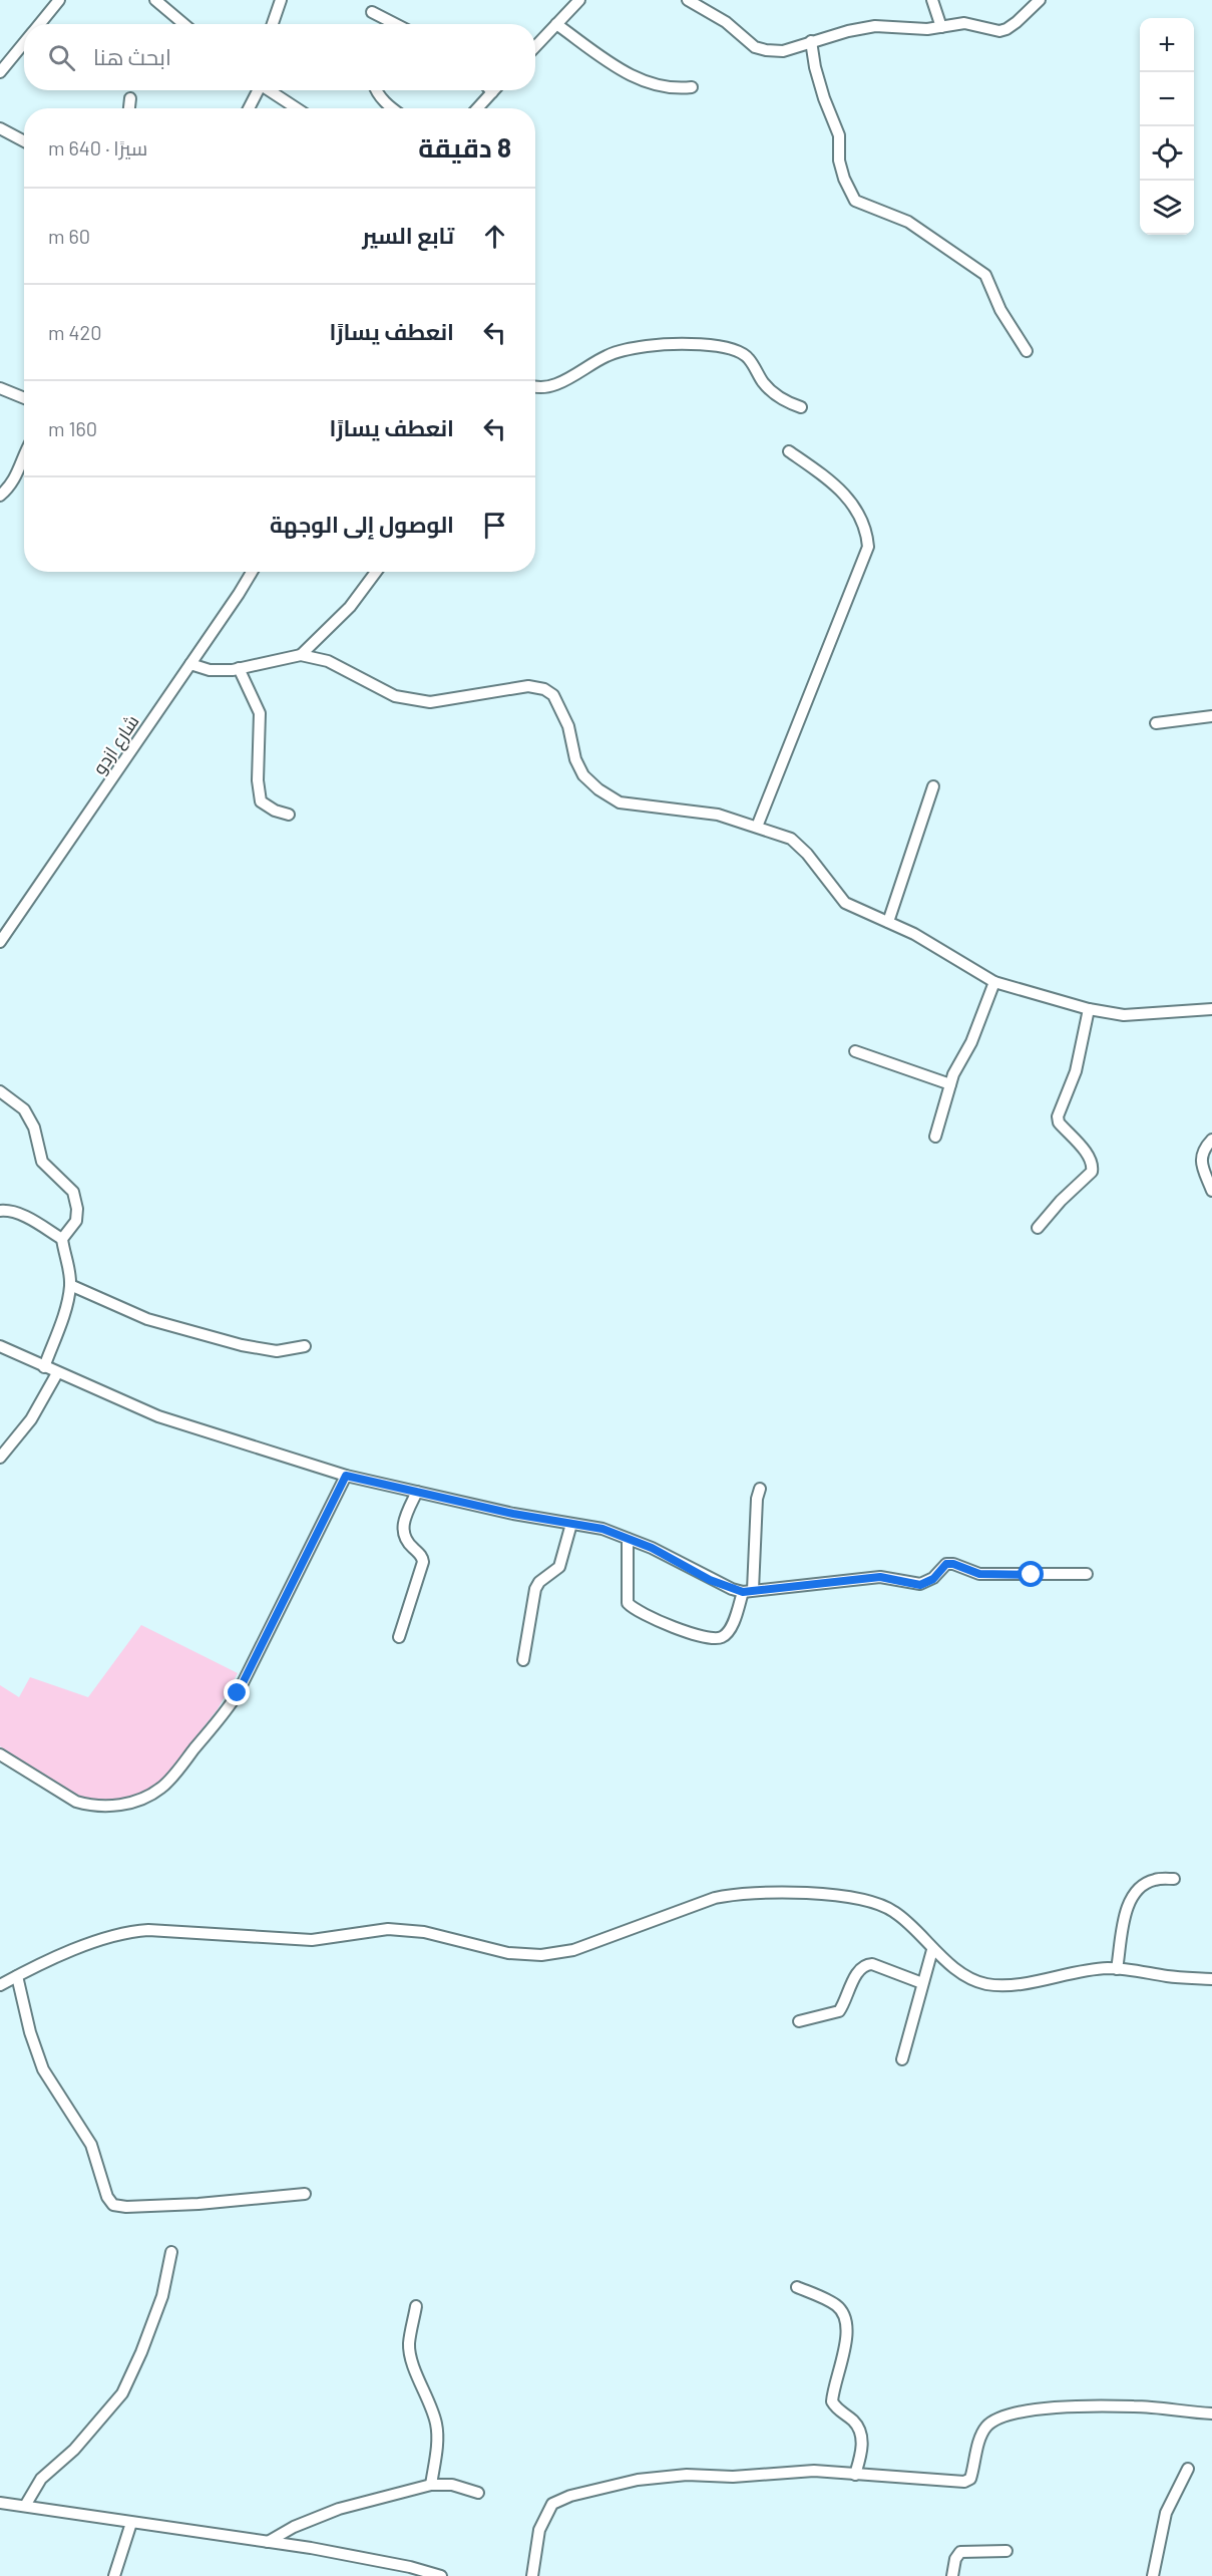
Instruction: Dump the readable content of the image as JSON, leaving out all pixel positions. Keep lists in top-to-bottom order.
{
  "streets": {
    "street": ["شارع ازدو"]
  },
  "page": {
    "map_buttons": ["+", "−"],
    "search": "ابحث هنا",
    "heading": ["8 دقيقة", "سيرًا · 640 m"],
    "list": [
      ["تابع السير", "60 m"],
      ["انعطف يسارًا", "420 m"],
      ["انعطف يسارًا", "160 m"],
      "الوصول إلى الوجهة"
    ]
  }
}
